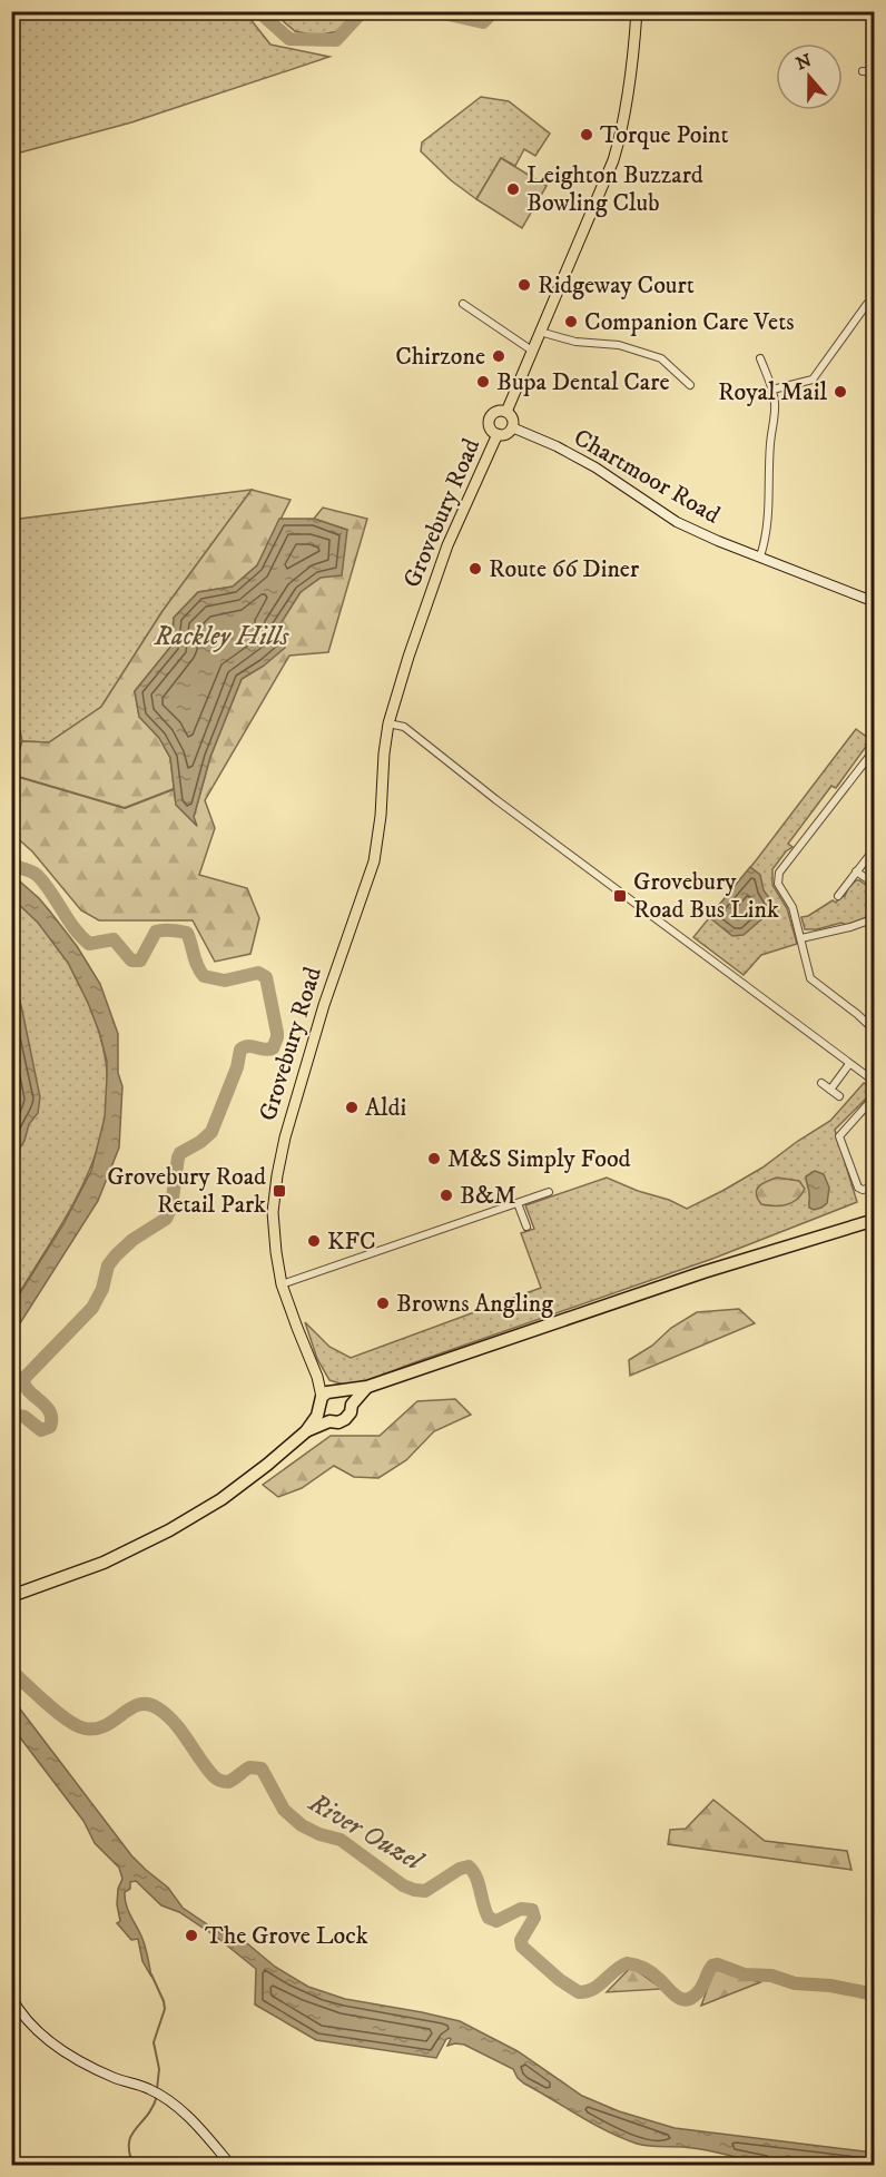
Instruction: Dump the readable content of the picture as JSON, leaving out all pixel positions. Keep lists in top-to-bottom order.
{
  "streets": {
    "main road": ["Grovebury Road"],
    "street": ["Chartmoor Road"]
  },
  "crossings": [
    ["Chartmoor Road", "Grovebury Road"]
  ],
  "water": ["Rackley Hills", "River Ouzel"],
  "places": {
    "other": [
      "Torque Point",
      "Leighton Buzzard Bowling Club",
      "Ridgeway Court",
      "Companion Care Vets",
      "Chirzone",
      "Bupa Dental Care",
      "Royal Mail",
      "Route 66 Diner",
      "Aldi",
      "M&S Simply Food",
      "B&M",
      "KFC",
      "Browns Angling",
      "The Grove Lock"
    ],
    "transit": ["Grovebury Road Bus Link", "Grovebury Road Retail Park"]
  },
  "north": "top"
}
